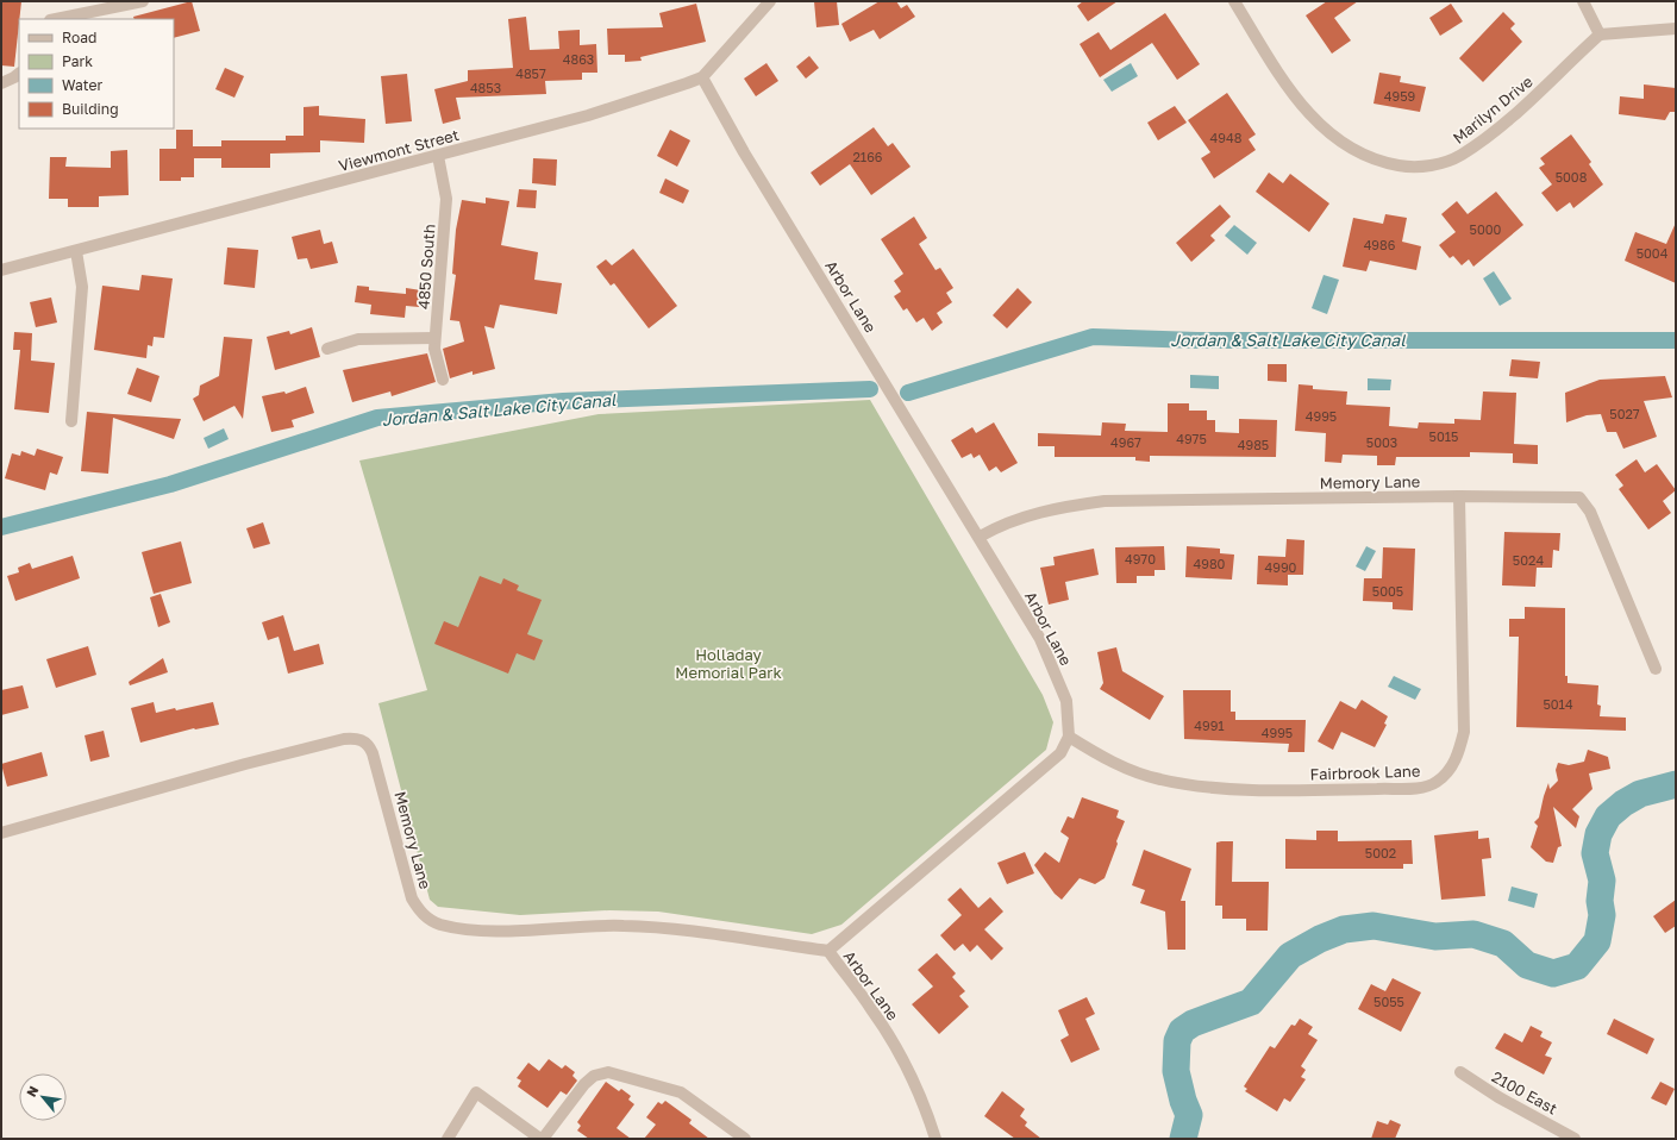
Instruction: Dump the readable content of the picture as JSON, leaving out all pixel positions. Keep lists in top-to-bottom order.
{
  "streets": {
    "street": [
      "Marilyn Drive",
      "Viewmont Street",
      "4850 South",
      "Arbor Lane",
      "Memory Lane",
      "Fairbrook Lane",
      "2100 East"
    ]
  },
  "crossings": [
    ["Viewmont Street", "4850 South"],
    ["Viewmont Street", "Arbor Lane"],
    ["Arbor Lane", "Memory Lane"],
    ["Arbor Lane", "Fairbrook Lane"],
    ["Memory Lane", "Fairbrook Lane"]
  ],
  "water": ["Jordan & Salt Lake City Canal"],
  "parks": ["Holladay Memorial Park"],
  "house_numbers": [
    "4863",
    "4857",
    "4853",
    "4959",
    "4948",
    "2166",
    "5008",
    "5000",
    "4986",
    "5004",
    "5027",
    "4995",
    "5015",
    "4975",
    "4967",
    "5003",
    "4985",
    "4970",
    "5024",
    "4980",
    "4990",
    "5005",
    "5014",
    "4991",
    "4995",
    "5002",
    "5055"
  ],
  "legend": [
    "Road",
    "Park",
    "Water",
    "Building"
  ],
  "north": "top left"
}
